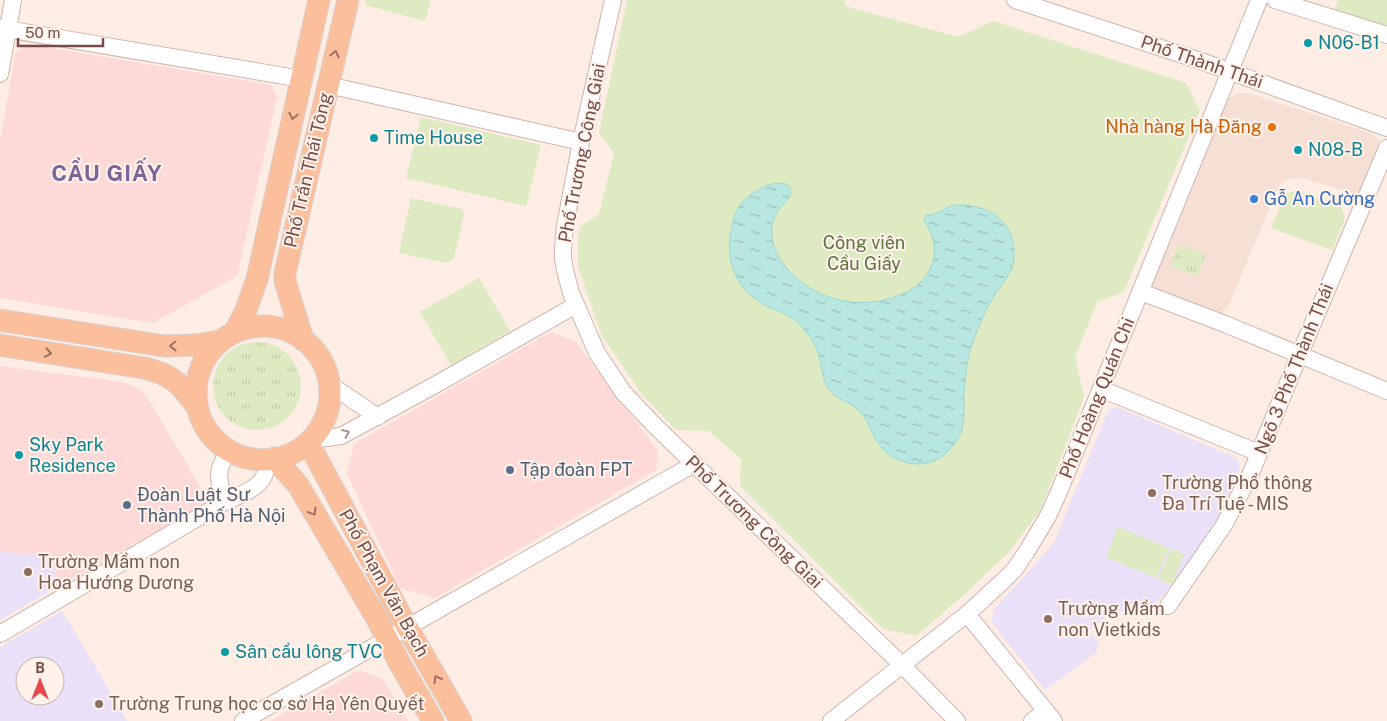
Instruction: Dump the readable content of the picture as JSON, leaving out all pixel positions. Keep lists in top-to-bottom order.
{
  "streets": {
    "main road": ["Phố Trần Thái Tông", "Phố Phạm Văn Bạch"],
    "street": [
      "Phố Thành Thái",
      "Phố Trương Công Giai",
      "Ngõ 3 Phố Thành Thái",
      "Phố Hoàng Quán Chi"
    ]
  },
  "crossings": [
    ["Phố Thành Thái", "Phố Hoàng Quán Chi"],
    ["Phố Trương Công Giai", "Phố Hoàng Quán Chi"],
    ["Phố Trần Thái Tông", "Phố Phạm Văn Bạch"]
  ],
  "districts": ["CẦU GIẤY"],
  "parks": ["Công viên Cầu Giấy"],
  "places": [
    "N06-B1",
    "Nhà hàng Hà Đăng",
    "Time House",
    "N08-B",
    "Gỗ An Cường",
    "Sky Park Residence",
    "Tập đoàn FPT",
    "Trường Phổ thông Đa Trí Tuệ - MIS",
    "Đoàn Luật Sư Thành Phố Hà Nội",
    "Trường Mầm non Hoa Hướng Dương",
    "Trường Mầm non Vietkids",
    "Sân cầu lông TVC",
    "Trường Trung học cơ sở Hạ Yên Quyết"
  ],
  "scale_bar": "50 m",
  "north": "top"
}
